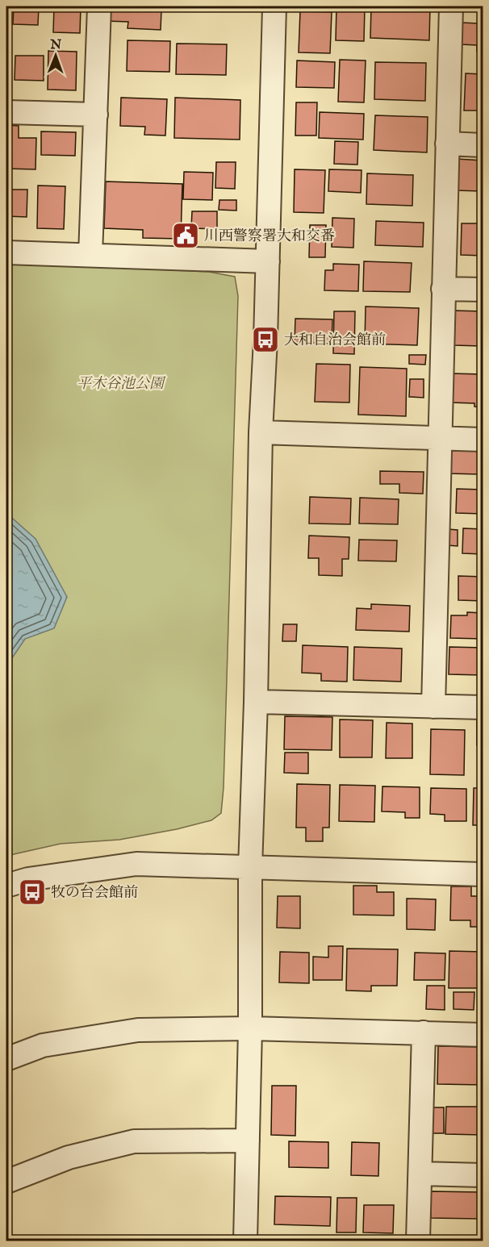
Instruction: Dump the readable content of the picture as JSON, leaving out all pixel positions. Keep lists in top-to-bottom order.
{
  "parks": ["平木谷池公園"],
  "places": {
    "public building": ["川西警察署大和交番"],
    "bus stop": ["大和自治会館前", "牧の台会館前"]
  },
  "north": "top"
}
